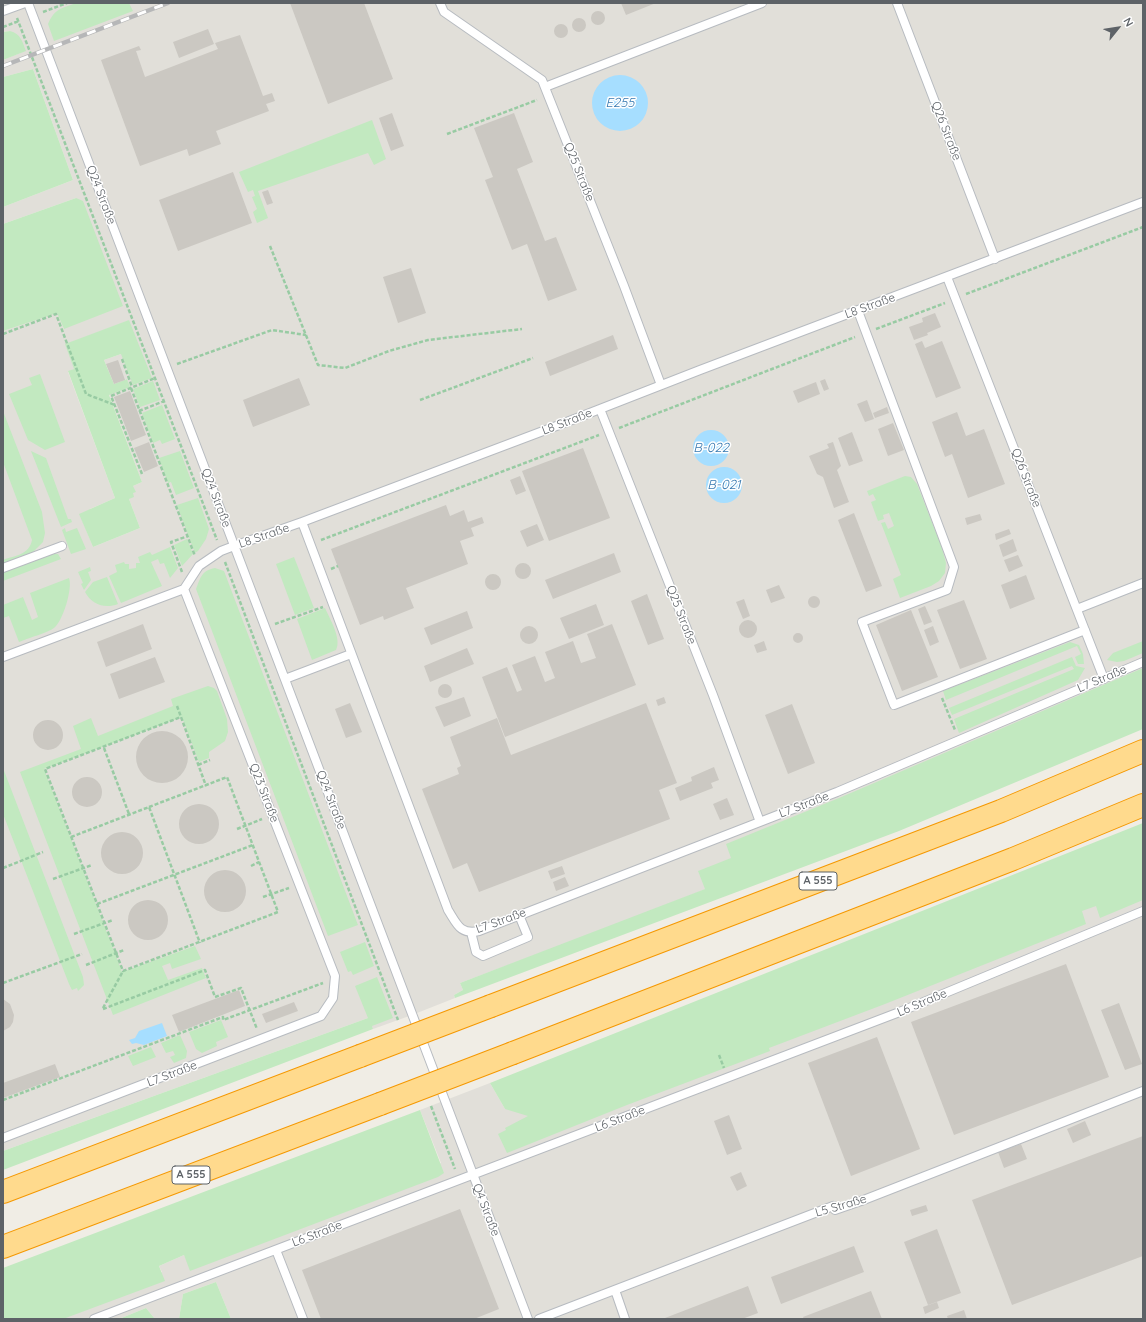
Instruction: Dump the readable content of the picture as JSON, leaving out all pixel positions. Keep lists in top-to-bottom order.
{
  "streets": {
    "highway": ["A 555"],
    "lane": [
      "Q26 Straße",
      "Q25 Straße",
      "Q24 Straße",
      "L8 Straße",
      "L7 Straße",
      "Q23 Straße",
      "L6 Straße",
      "L5 Straße",
      "Q4 Straße"
    ]
  },
  "crossings": [
    ["Q26 Straße", "L8 Straße"],
    ["Q26 Straße", "L7 Straße"],
    ["Q25 Straße", "L8 Straße"],
    ["Q25 Straße", "L7 Straße"],
    ["Q24 Straße", "L8 Straße"],
    ["Q24 Straße", "Q4 Straße"],
    ["L8 Straße", "Q23 Straße"],
    ["L7 Straße", "Q23 Straße"],
    ["L6 Straße", "Q4 Straße"]
  ],
  "water": ["E255", "B-022", "B-021"],
  "north": "top right"
}
